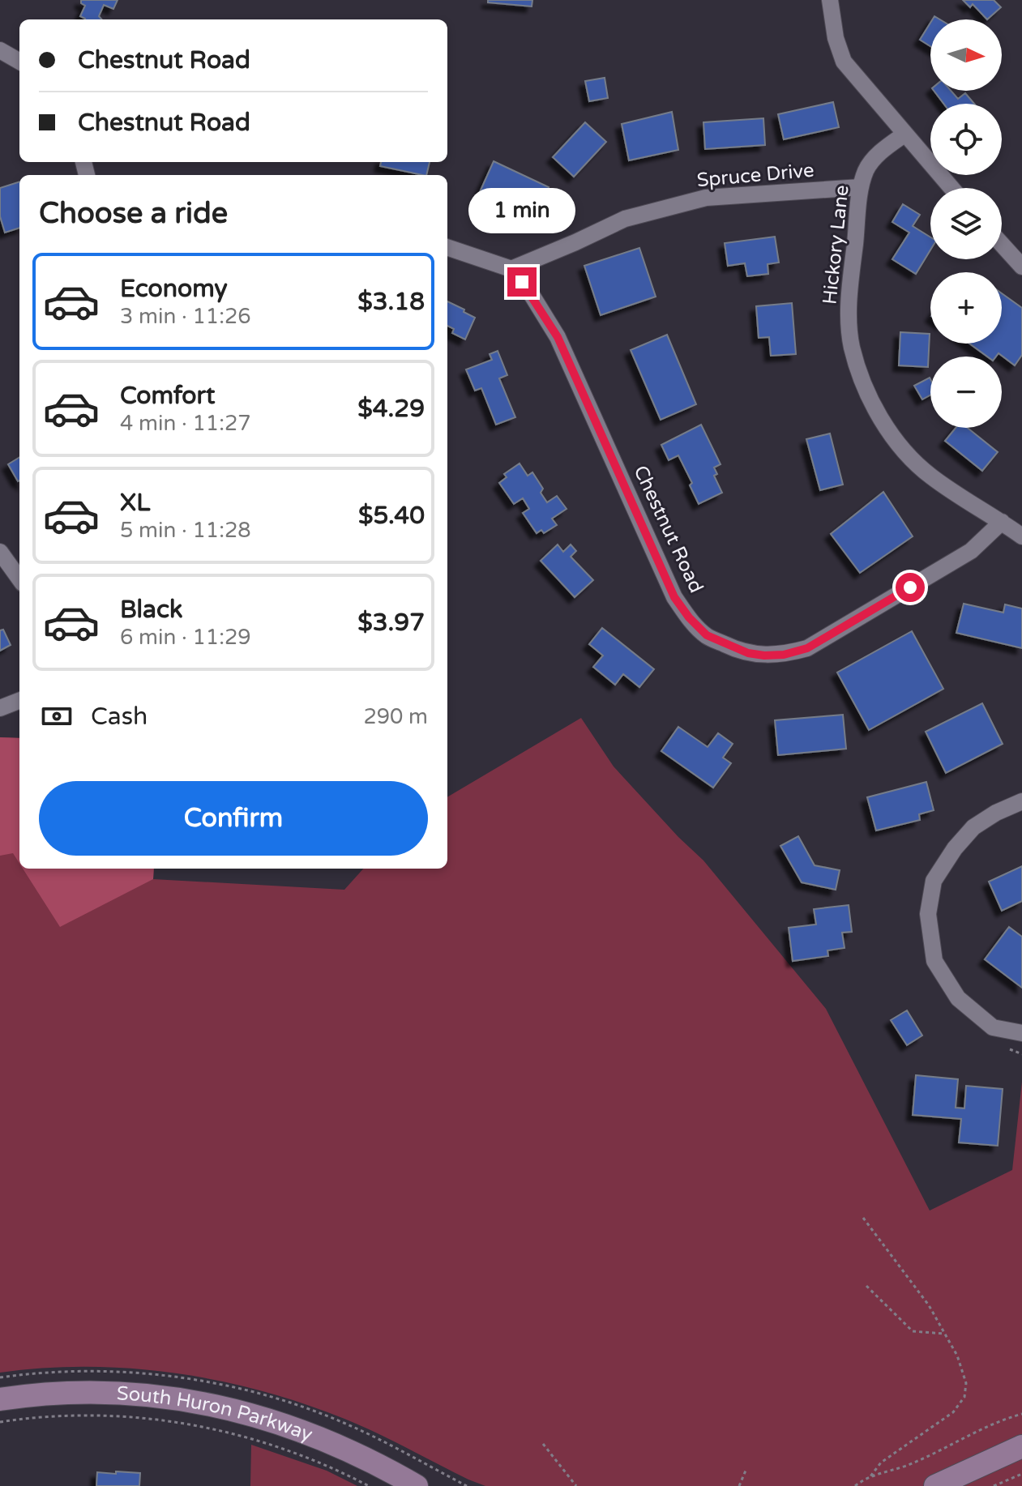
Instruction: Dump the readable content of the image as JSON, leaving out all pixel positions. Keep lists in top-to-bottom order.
{
  "streets": {
    "main road": ["South Huron Parkway"],
    "street": ["Spruce Drive", "Hickory Lane", "Chestnut Road"]
  },
  "crossings": [
    ["Spruce Drive", "Hickory Lane"],
    ["Spruce Drive", "Chestnut Road"],
    ["Hickory Lane", "Chestnut Road"]
  ],
  "north": "right",
  "page": {
    "map_buttons": ["+", "−"],
    "banner": ["Chestnut Road", "Chestnut Road"],
    "heading": "Choose a ride",
    "bubble": "1 min",
    "list": [
      {
        "name": "Economy",
        "note": "3 min · 11:26",
        "value": "$3.18"
      },
      {
        "name": "Comfort",
        "note": "4 min · 11:27",
        "value": "$4.29"
      },
      {
        "name": "XL",
        "note": "5 min · 11:28",
        "value": "$5.40"
      },
      {
        "name": "Black",
        "note": "6 min · 11:29",
        "value": "$3.97"
      }
    ],
    "pay": ["Cash", "290 m"],
    "buttons": "Confirm"
  }
}
